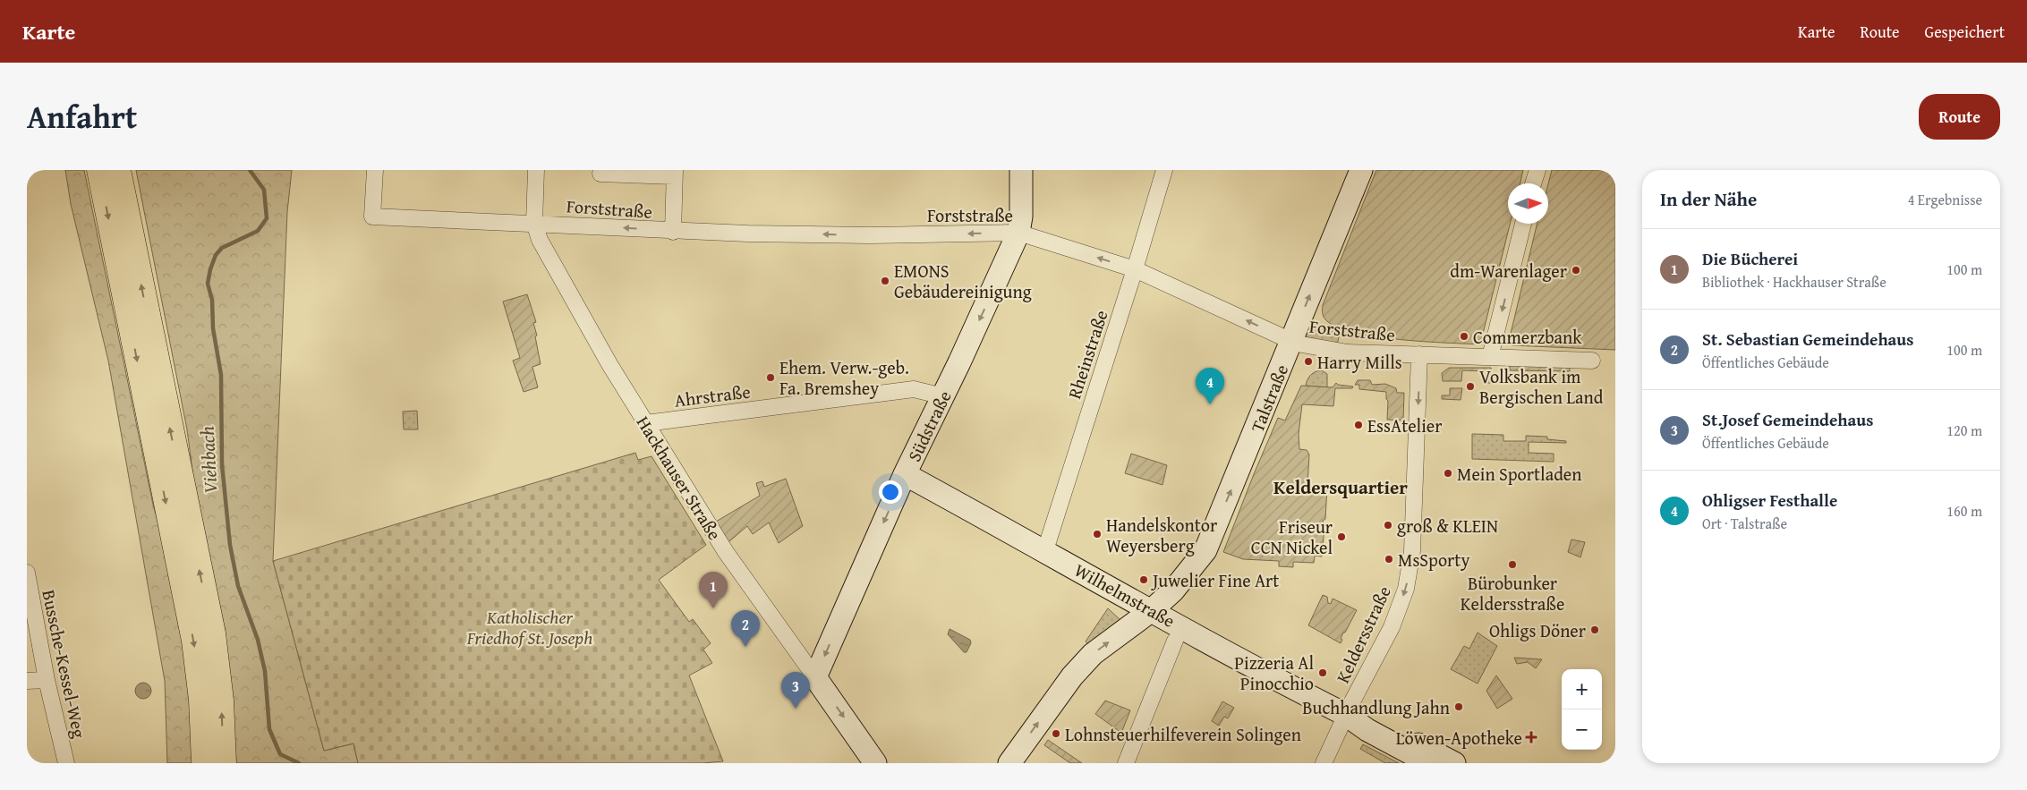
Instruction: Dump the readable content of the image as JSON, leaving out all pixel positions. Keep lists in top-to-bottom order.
{
  "streets": {
    "main road": [
      "Talstraße",
      "Südstraße",
      "Hackhauser Straße",
      "Wilhelmstraße"
    ],
    "street": [
      "Forststraße",
      "Rheinstraße",
      "Ahrstraße",
      "Keldersstraße",
      "Bussche-Kessel-Weg"
    ]
  },
  "crossings": [
    ["Forststraße", "Rheinstraße"],
    ["Forststraße", "Talstraße"],
    ["Forststraße", "Südstraße"],
    ["Forststraße", "Hackhauser Straße"],
    ["Forststraße", "Keldersstraße"],
    ["Rheinstraße", "Wilhelmstraße"],
    ["Ahrstraße", "Südstraße"],
    ["Ahrstraße", "Hackhauser Straße"],
    ["Talstraße", "Wilhelmstraße"],
    ["Südstraße", "Hackhauser Straße"],
    ["Südstraße", "Wilhelmstraße"],
    ["Wilhelmstraße", "Keldersstraße"]
  ],
  "one_way": [
    "Forststraße",
    "Talstraße",
    "Südstraße",
    "Keldersstraße"
  ],
  "districts": ["Keldersquartier"],
  "water": ["Viehbach"],
  "parks": ["Katholischer Friedhof St. Joseph"],
  "places": {
    "other": [
      "dm-Warenlager",
      "EMONS Gebäudereinigung",
      "Commerzbank",
      "Harry Mills",
      "Ehem. Verw.-geb. Fa. Bremshey",
      "Volksbank im Bergischen Land",
      "EssAtelier",
      "Mein Sportladen",
      "groß & KLEIN",
      "Handelskontor Weyersberg",
      "Friseur CCN Nickel",
      "MsSporty",
      "Bürobunker Keldersstraße",
      "Juwelier Fine Art",
      "Ohligs Döner",
      "Pizzeria Al Pinocchio",
      "Buchhandlung Jahn",
      "Lohnsteuerhilfeverein Solingen"
    ],
    "health": ["Löwen-Apotheke"]
  },
  "north": "right",
  "page": {
    "header": "Karte",
    "nav": ["Karte", "Route", "Gespeichert"],
    "title": "Anfahrt",
    "buttons": "Route",
    "heading": ["In der Nähe", "4 Ergebnisse"],
    "list": [
      {
        "mark": "1",
        "name": "Die Bücherei",
        "note": "Bibliothek · Hackhauser Straße",
        "value": "100 m"
      },
      {
        "mark": "2",
        "name": "St. Sebastian Gemeindehaus",
        "note": "Öffentliches Gebäude",
        "value": "100 m"
      },
      {
        "mark": "3",
        "name": "St.Josef Gemeindehaus",
        "note": "Öffentliches Gebäude",
        "value": "120 m"
      },
      {
        "mark": "4",
        "name": "Ohligser Festhalle",
        "note": "Ort · Talstraße",
        "value": "160 m"
      }
    ],
    "pins": [
      "4",
      "1",
      "2",
      "3"
    ],
    "map_buttons": ["+", "−"]
  }
}
